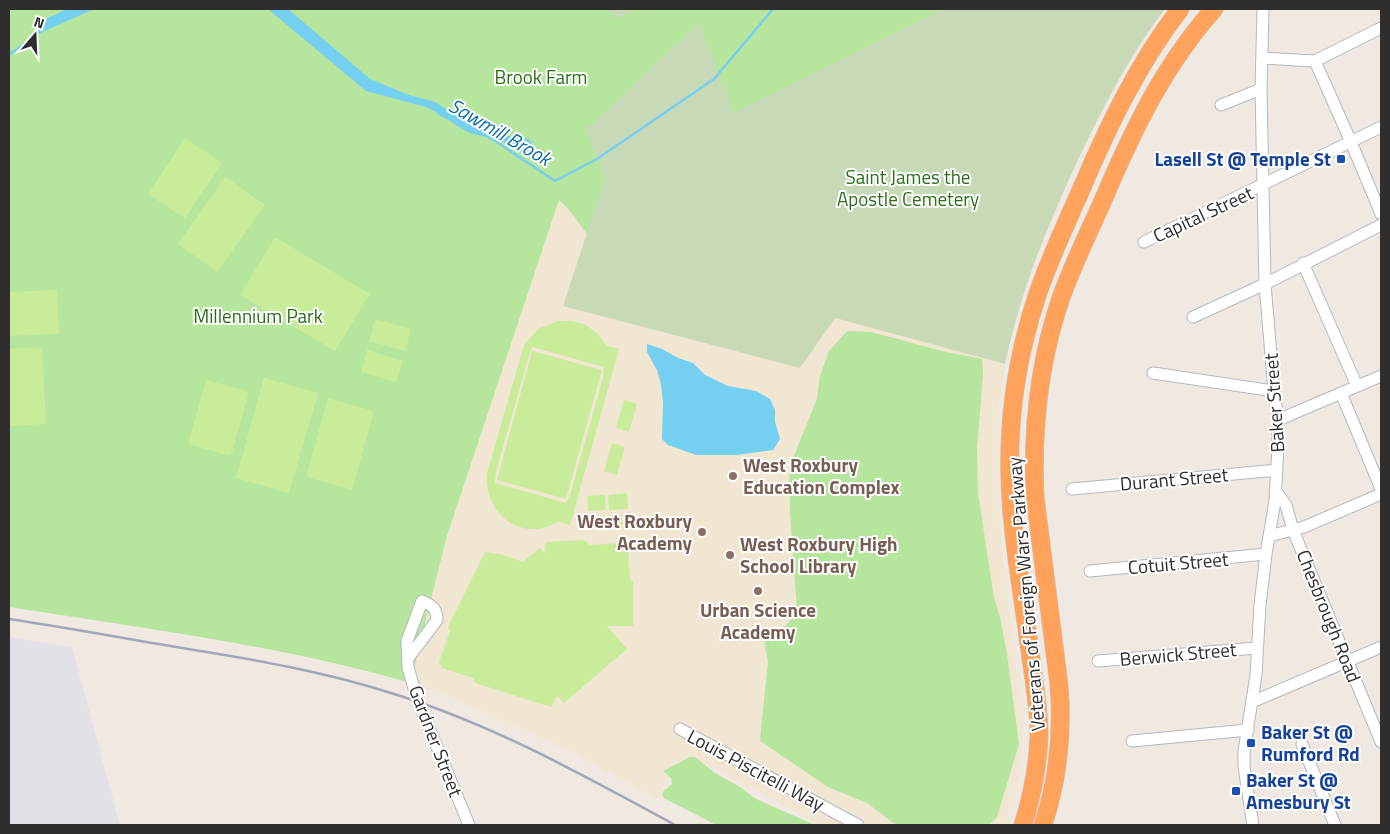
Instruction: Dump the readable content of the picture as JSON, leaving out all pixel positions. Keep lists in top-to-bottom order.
{
  "streets": {
    "highway": ["Veterans of Foreign Wars Parkway"],
    "street": [
      "Capital Street",
      "Baker Street",
      "Durant Street",
      "Cotuit Street",
      "Chesbrough Road",
      "Berwick Street",
      "Gardner Street",
      "Louis Piscitelli Way"
    ]
  },
  "crossings": [
    ["Capital Street", "Baker Street"],
    ["Baker Street", "Durant Street"],
    ["Baker Street", "Cotuit Street"],
    ["Baker Street", "Chesbrough Road"],
    ["Baker Street", "Berwick Street"]
  ],
  "water": ["Sawmill Brook"],
  "parks": ["Brook Farm", "Saint James the Apostle Cemetery", "Millennium Park"],
  "places": {
    "transit": ["Lasell St @ Temple St", "Baker St @ Rumford Rd", "Baker St @ Amesbury St"],
    "other": [
      "West Roxbury Education Complex",
      "West Roxbury Academy",
      "West Roxbury High School Library",
      "Urban Science Academy"
    ]
  },
  "north": "top"
}
